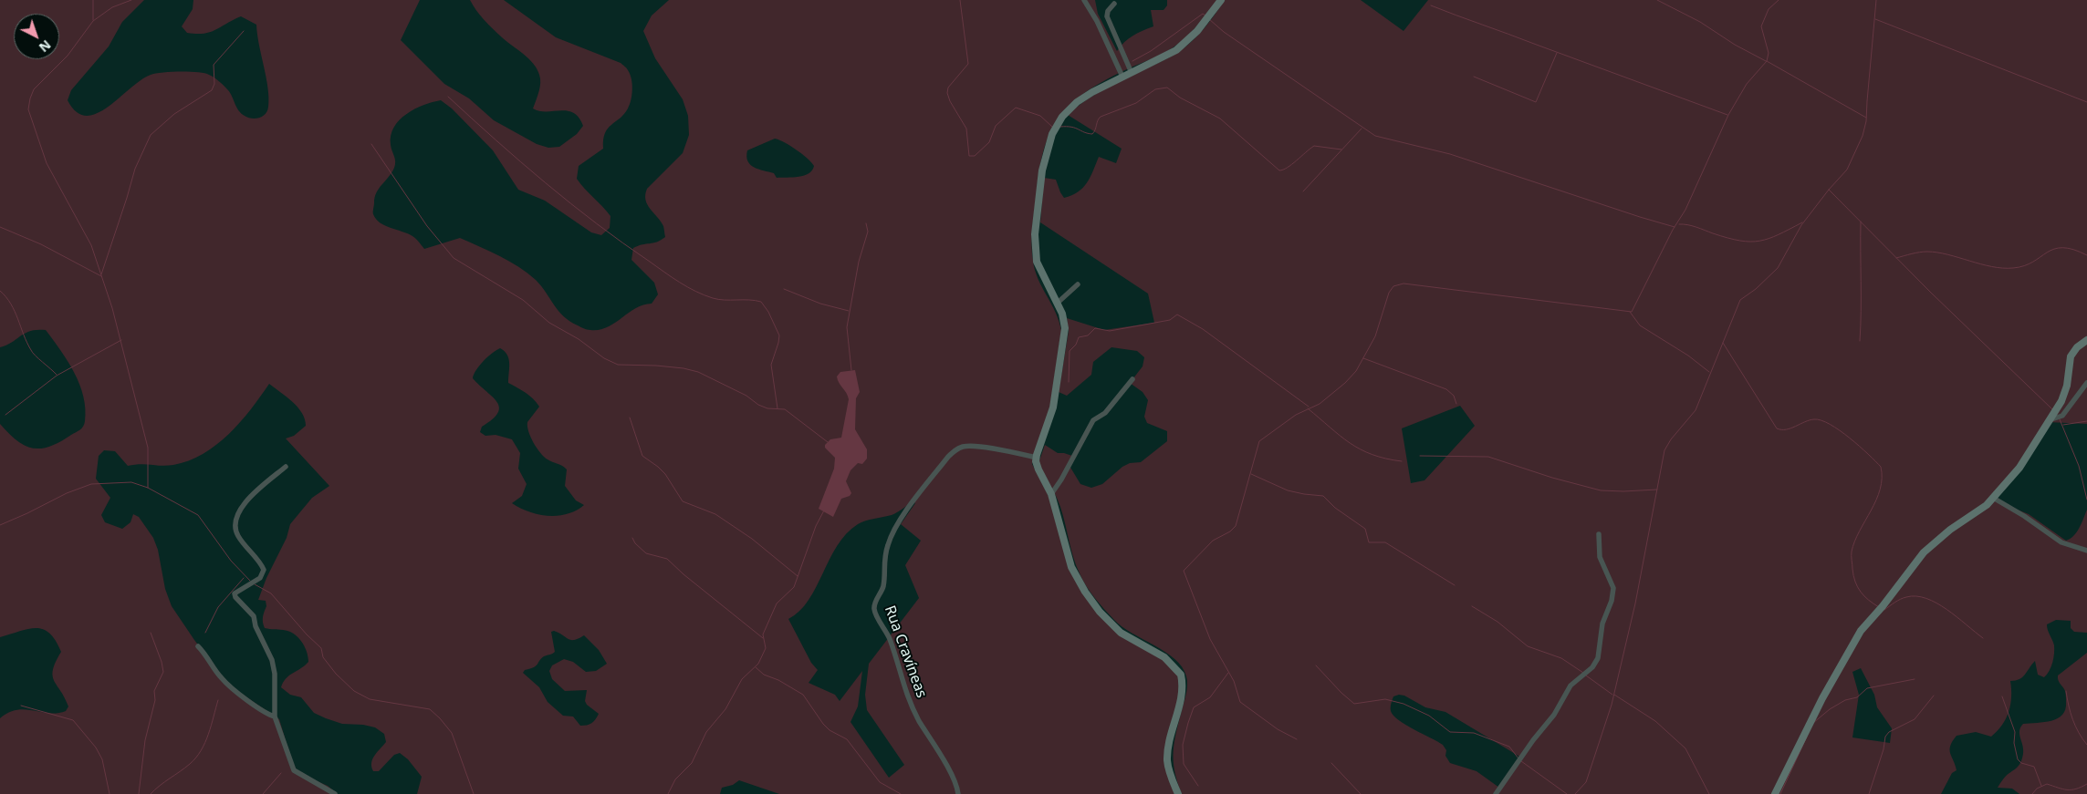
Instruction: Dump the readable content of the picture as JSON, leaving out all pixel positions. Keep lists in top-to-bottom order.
{
  "streets": {
    "street": ["Rua Cravíneas"]
  },
  "north": "bottom right"
}
